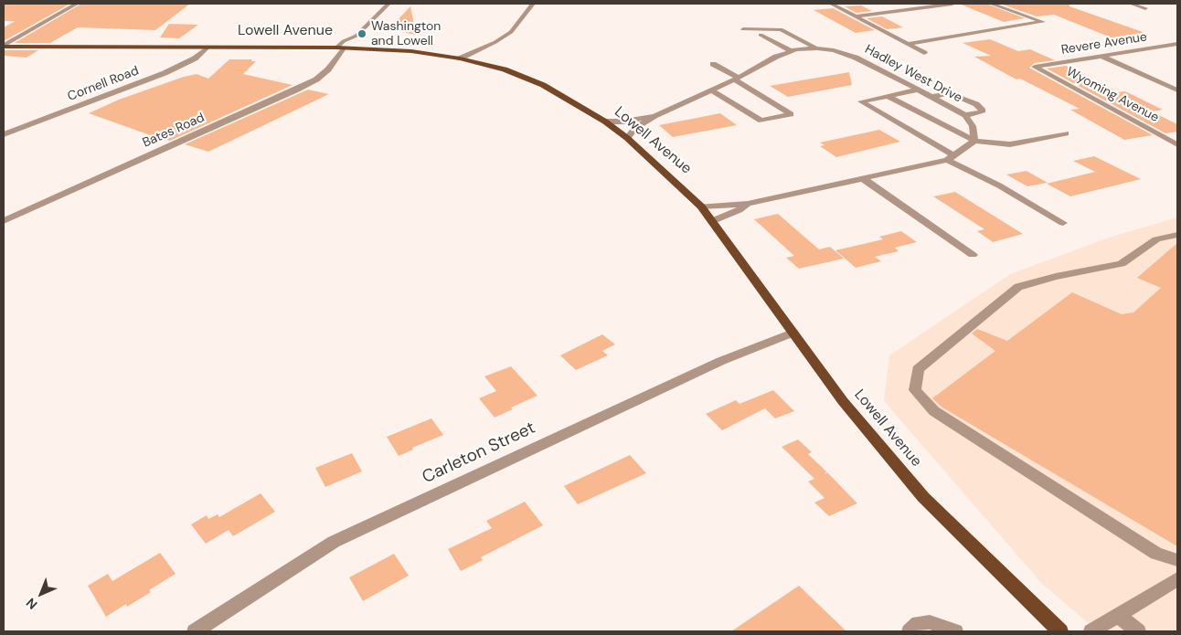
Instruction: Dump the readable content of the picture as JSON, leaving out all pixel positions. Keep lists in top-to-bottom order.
{
  "streets": {
    "main road": ["Lowell Avenue"],
    "street": [
      "Revere Avenue",
      "Hadley West Drive",
      "Cornell Road",
      "Wyoming Avenue",
      "Bates Road",
      "Carleton Street"
    ]
  },
  "crossings": [
    ["Lowell Avenue", "Hadley West Drive"],
    ["Lowell Avenue", "Cornell Road"],
    ["Lowell Avenue", "Bates Road"],
    ["Lowell Avenue", "Carleton Street"],
    ["Revere Avenue", "Wyoming Avenue"]
  ],
  "places": ["Washington and Lowell"],
  "north": "bottom left"
}
